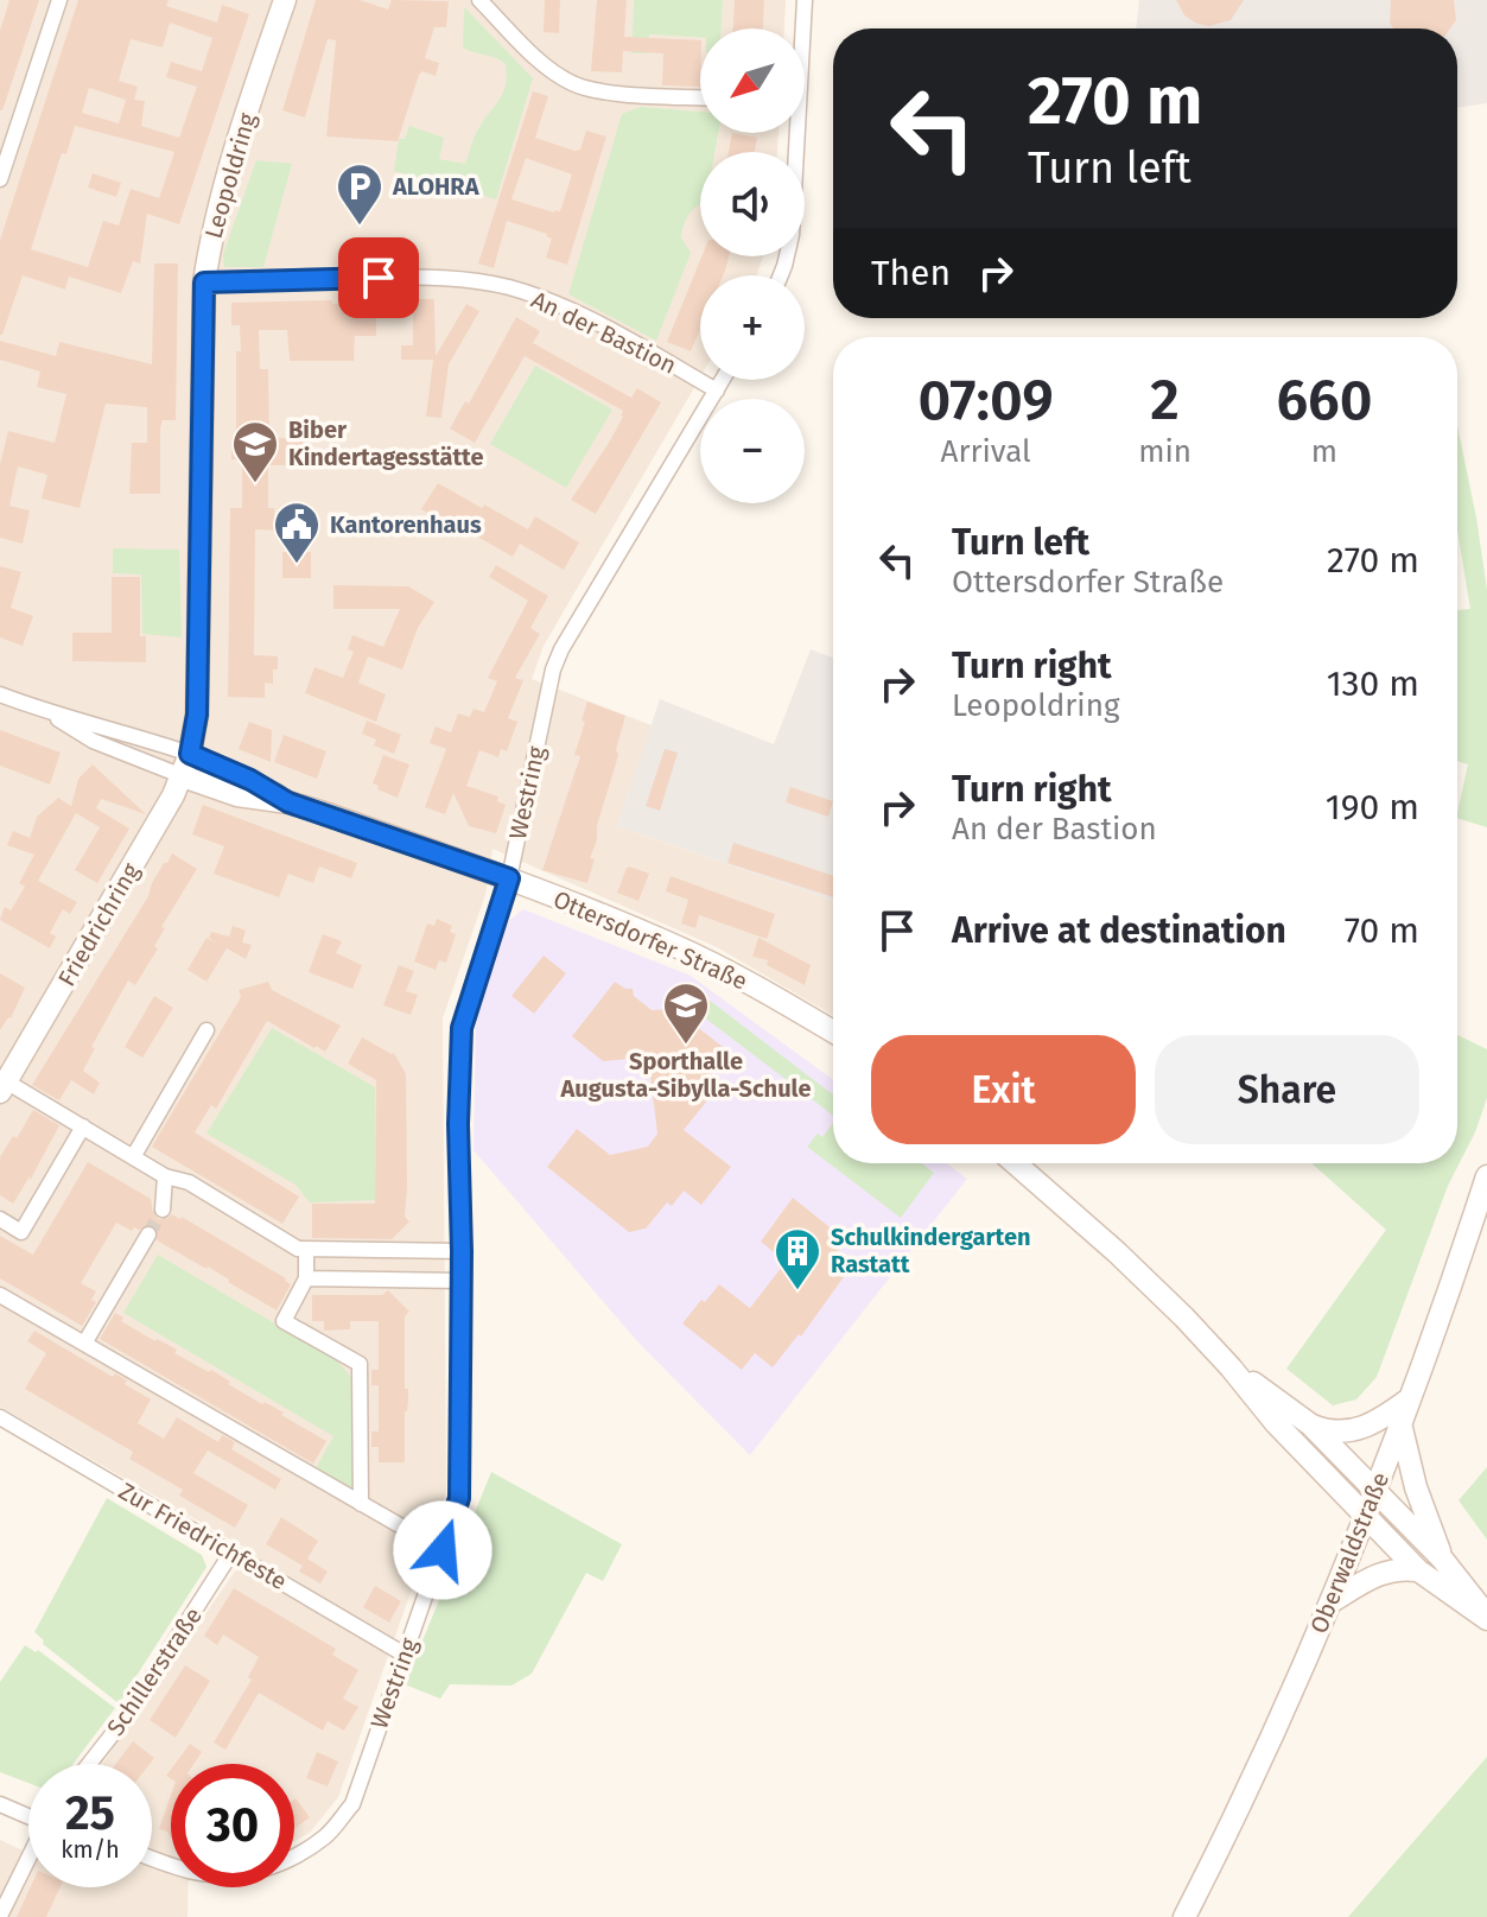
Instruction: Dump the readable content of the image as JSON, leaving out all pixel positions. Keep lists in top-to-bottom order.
{
  "streets": {
    "street": [
      "Leopoldring",
      "An der Bastion",
      "Westring",
      "Friedrichring",
      "Ottersdorfer Straße",
      "Zur Friedrichfeste",
      "Oberwaldstraße",
      "Schillerstraße"
    ]
  },
  "crossings": [
    ["Leopoldring", "An der Bastion"],
    ["Leopoldring", "Friedrichring"],
    ["Leopoldring", "Ottersdorfer Straße"],
    ["An der Bastion", "Westring"],
    ["Westring", "Ottersdorfer Straße"],
    ["Westring", "Zur Friedrichfeste"],
    ["Friedrichring", "Ottersdorfer Straße"],
    ["Zur Friedrichfeste", "Schillerstraße"]
  ],
  "places": {
    "parking": ["ALOHRA"],
    "school or university": ["Biber Kindertagesstätte", "Sporthalle Augusta-Sibylla-Schule"],
    "public building": ["Kantorenhaus"],
    "building": ["Schulkindergarten Rastatt"]
  },
  "north": "bottom left",
  "page": {
    "map_buttons": ["+", "−"],
    "turn": ["270 m", "Turn left"],
    "then": "Then",
    "eta": [
      "07:09",
      "Arrival",
      "2",
      "min",
      "660",
      "m"
    ],
    "list": [
      {
        "name": "Turn left",
        "note": "Ottersdorfer Straße",
        "value": "270 m"
      },
      {
        "name": "Turn right",
        "note": "Leopoldring",
        "value": "130 m"
      },
      {
        "name": "Turn right",
        "note": "An der Bastion",
        "value": "190 m"
      },
      {
        "name": "Arrive at destination",
        "value": "70 m"
      }
    ],
    "buttons": ["Exit", "Share"],
    "speed": "25 km/h",
    "limit": "30"
  }
}
